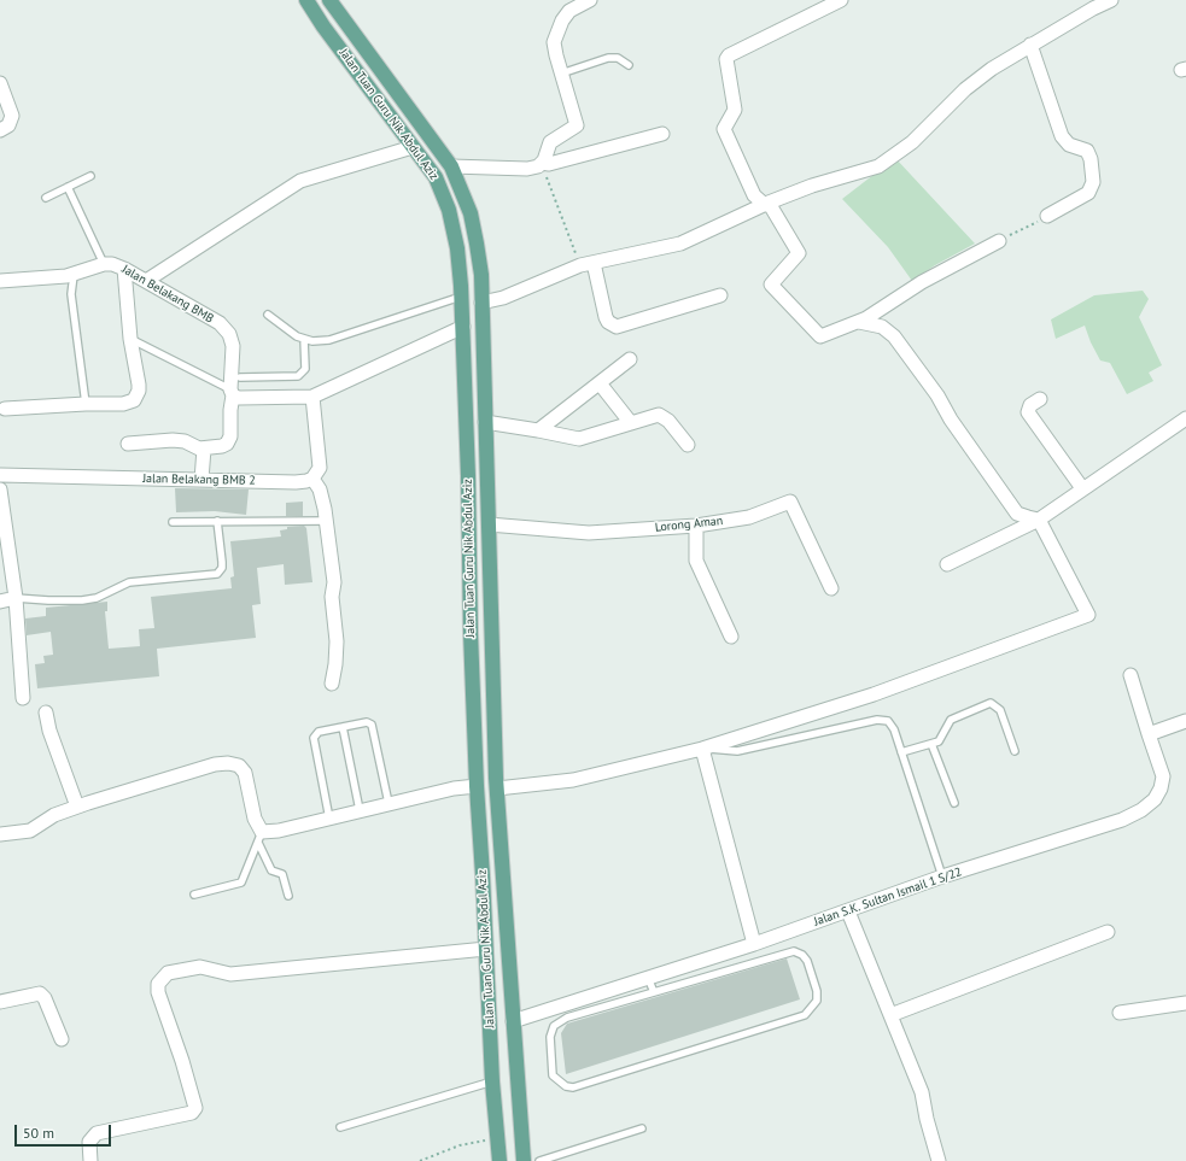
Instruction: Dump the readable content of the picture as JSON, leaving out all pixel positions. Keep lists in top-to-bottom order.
{
  "streets": {
    "main road": ["Jalan Tuan Guru Nik Abdul Aziz"],
    "street": [
      "Jalan Belakang BMB",
      "Jalan Belakang BMB 2",
      "Lorong Aman",
      "Jalan S.K. Sultan Ismail 1 S/22"
    ]
  },
  "crossings": [
    ["Jalan Tuan Guru Nik Abdul Aziz", "Lorong Aman"],
    ["Jalan Tuan Guru Nik Abdul Aziz", "Jalan S.K. Sultan Ismail 1 S/22"]
  ],
  "scale_bar": "50 m"
}
